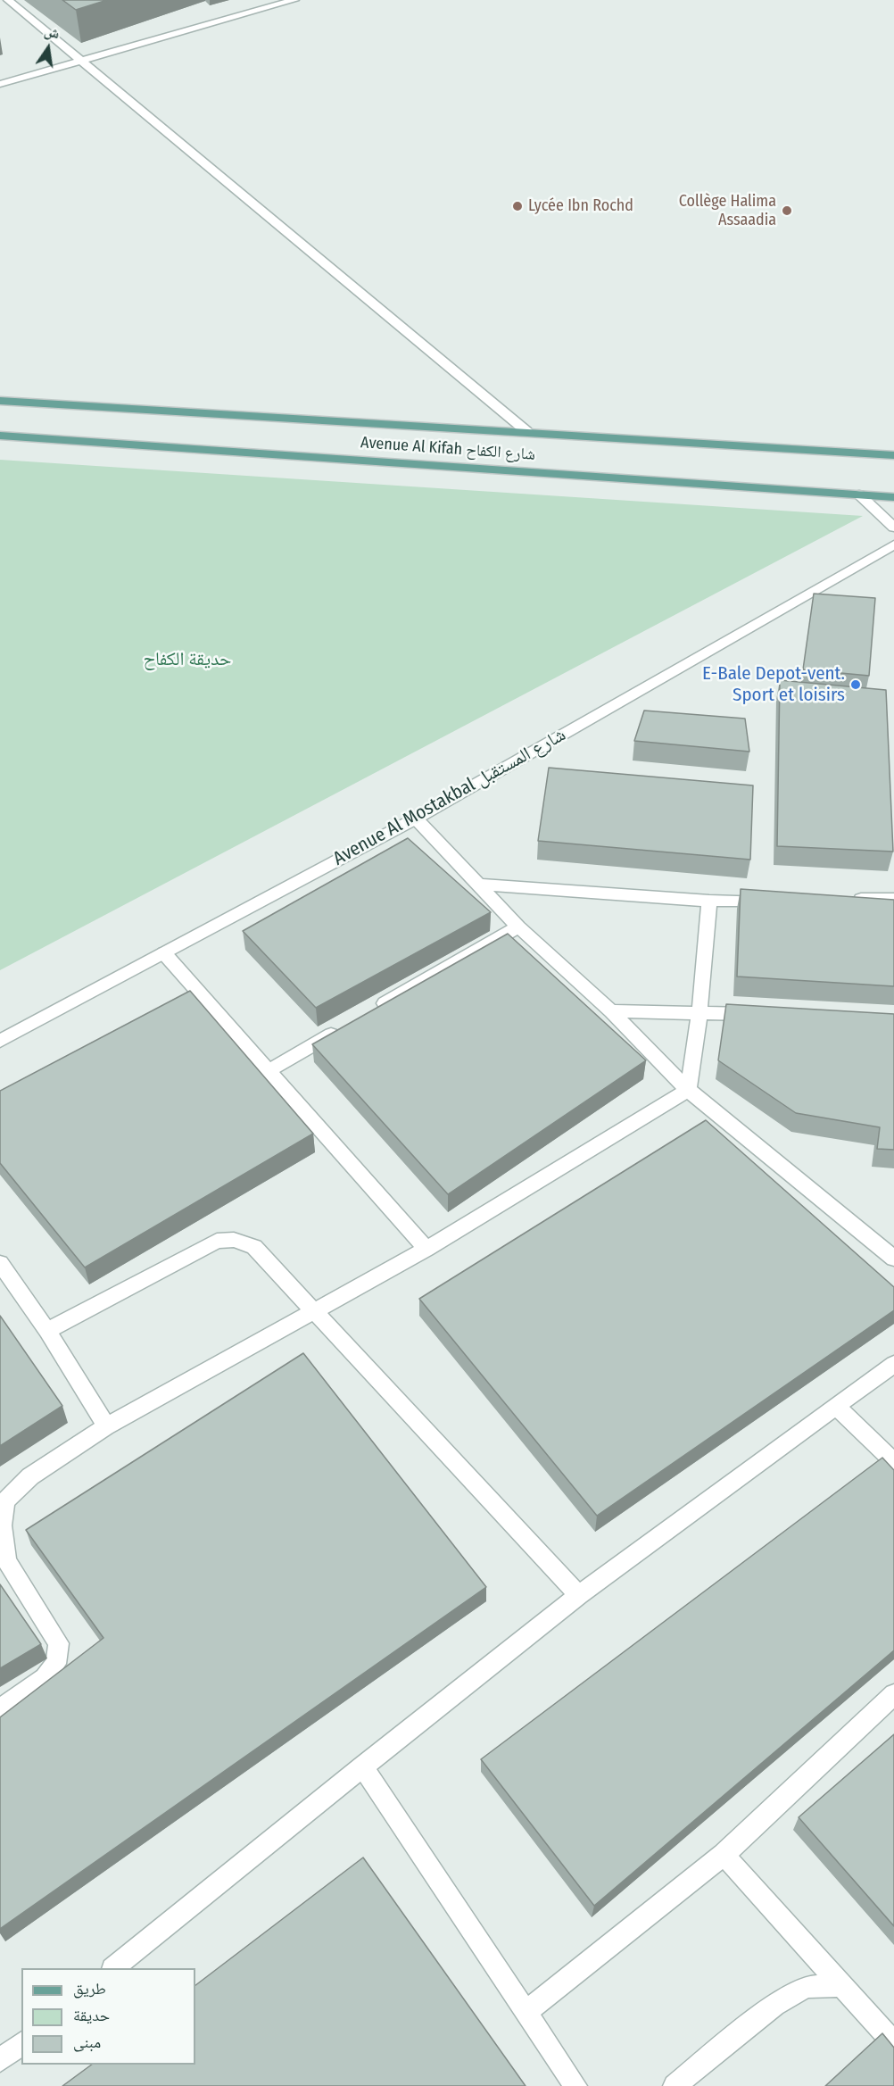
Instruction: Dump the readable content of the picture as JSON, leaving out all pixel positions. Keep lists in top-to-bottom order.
{
  "streets": {
    "main road": ["Avenue Al Kifah شارع الكفاح"],
    "street": ["Avenue Al Mostakbal شارع المستقبل"]
  },
  "parks": ["حديقة الكفاح"],
  "places": ["Lycée Ibn Rochd", "Collège Halima Assaadia", "E-Bale Depot-vent. Sport et loisirs"],
  "legend": ["طريق", "حديقة", "مبنى"],
  "north": "top"
}
